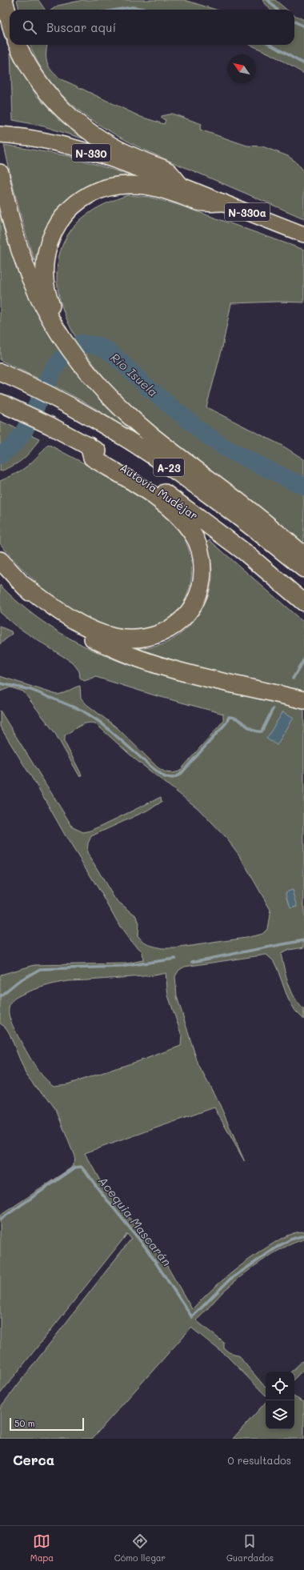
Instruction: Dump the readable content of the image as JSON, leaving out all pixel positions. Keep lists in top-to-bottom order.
{
  "streets": {
    "highway": [
      "N-330",
      "N-330a",
      "A-23",
      "Autovía Mudéjar"
    ]
  },
  "crossings": [
    ["N-330", "N-330a"]
  ],
  "water": ["Río Isuela", "Acequia Mascarán"],
  "scale_bar": "50 m",
  "north": "top left",
  "page": {
    "search": "Buscar aquí",
    "scale": "50 m",
    "heading": ["Cerca", "0 resultados"],
    "nav": ["Mapa", "Cómo llegar", "Guardados"]
  }
}
